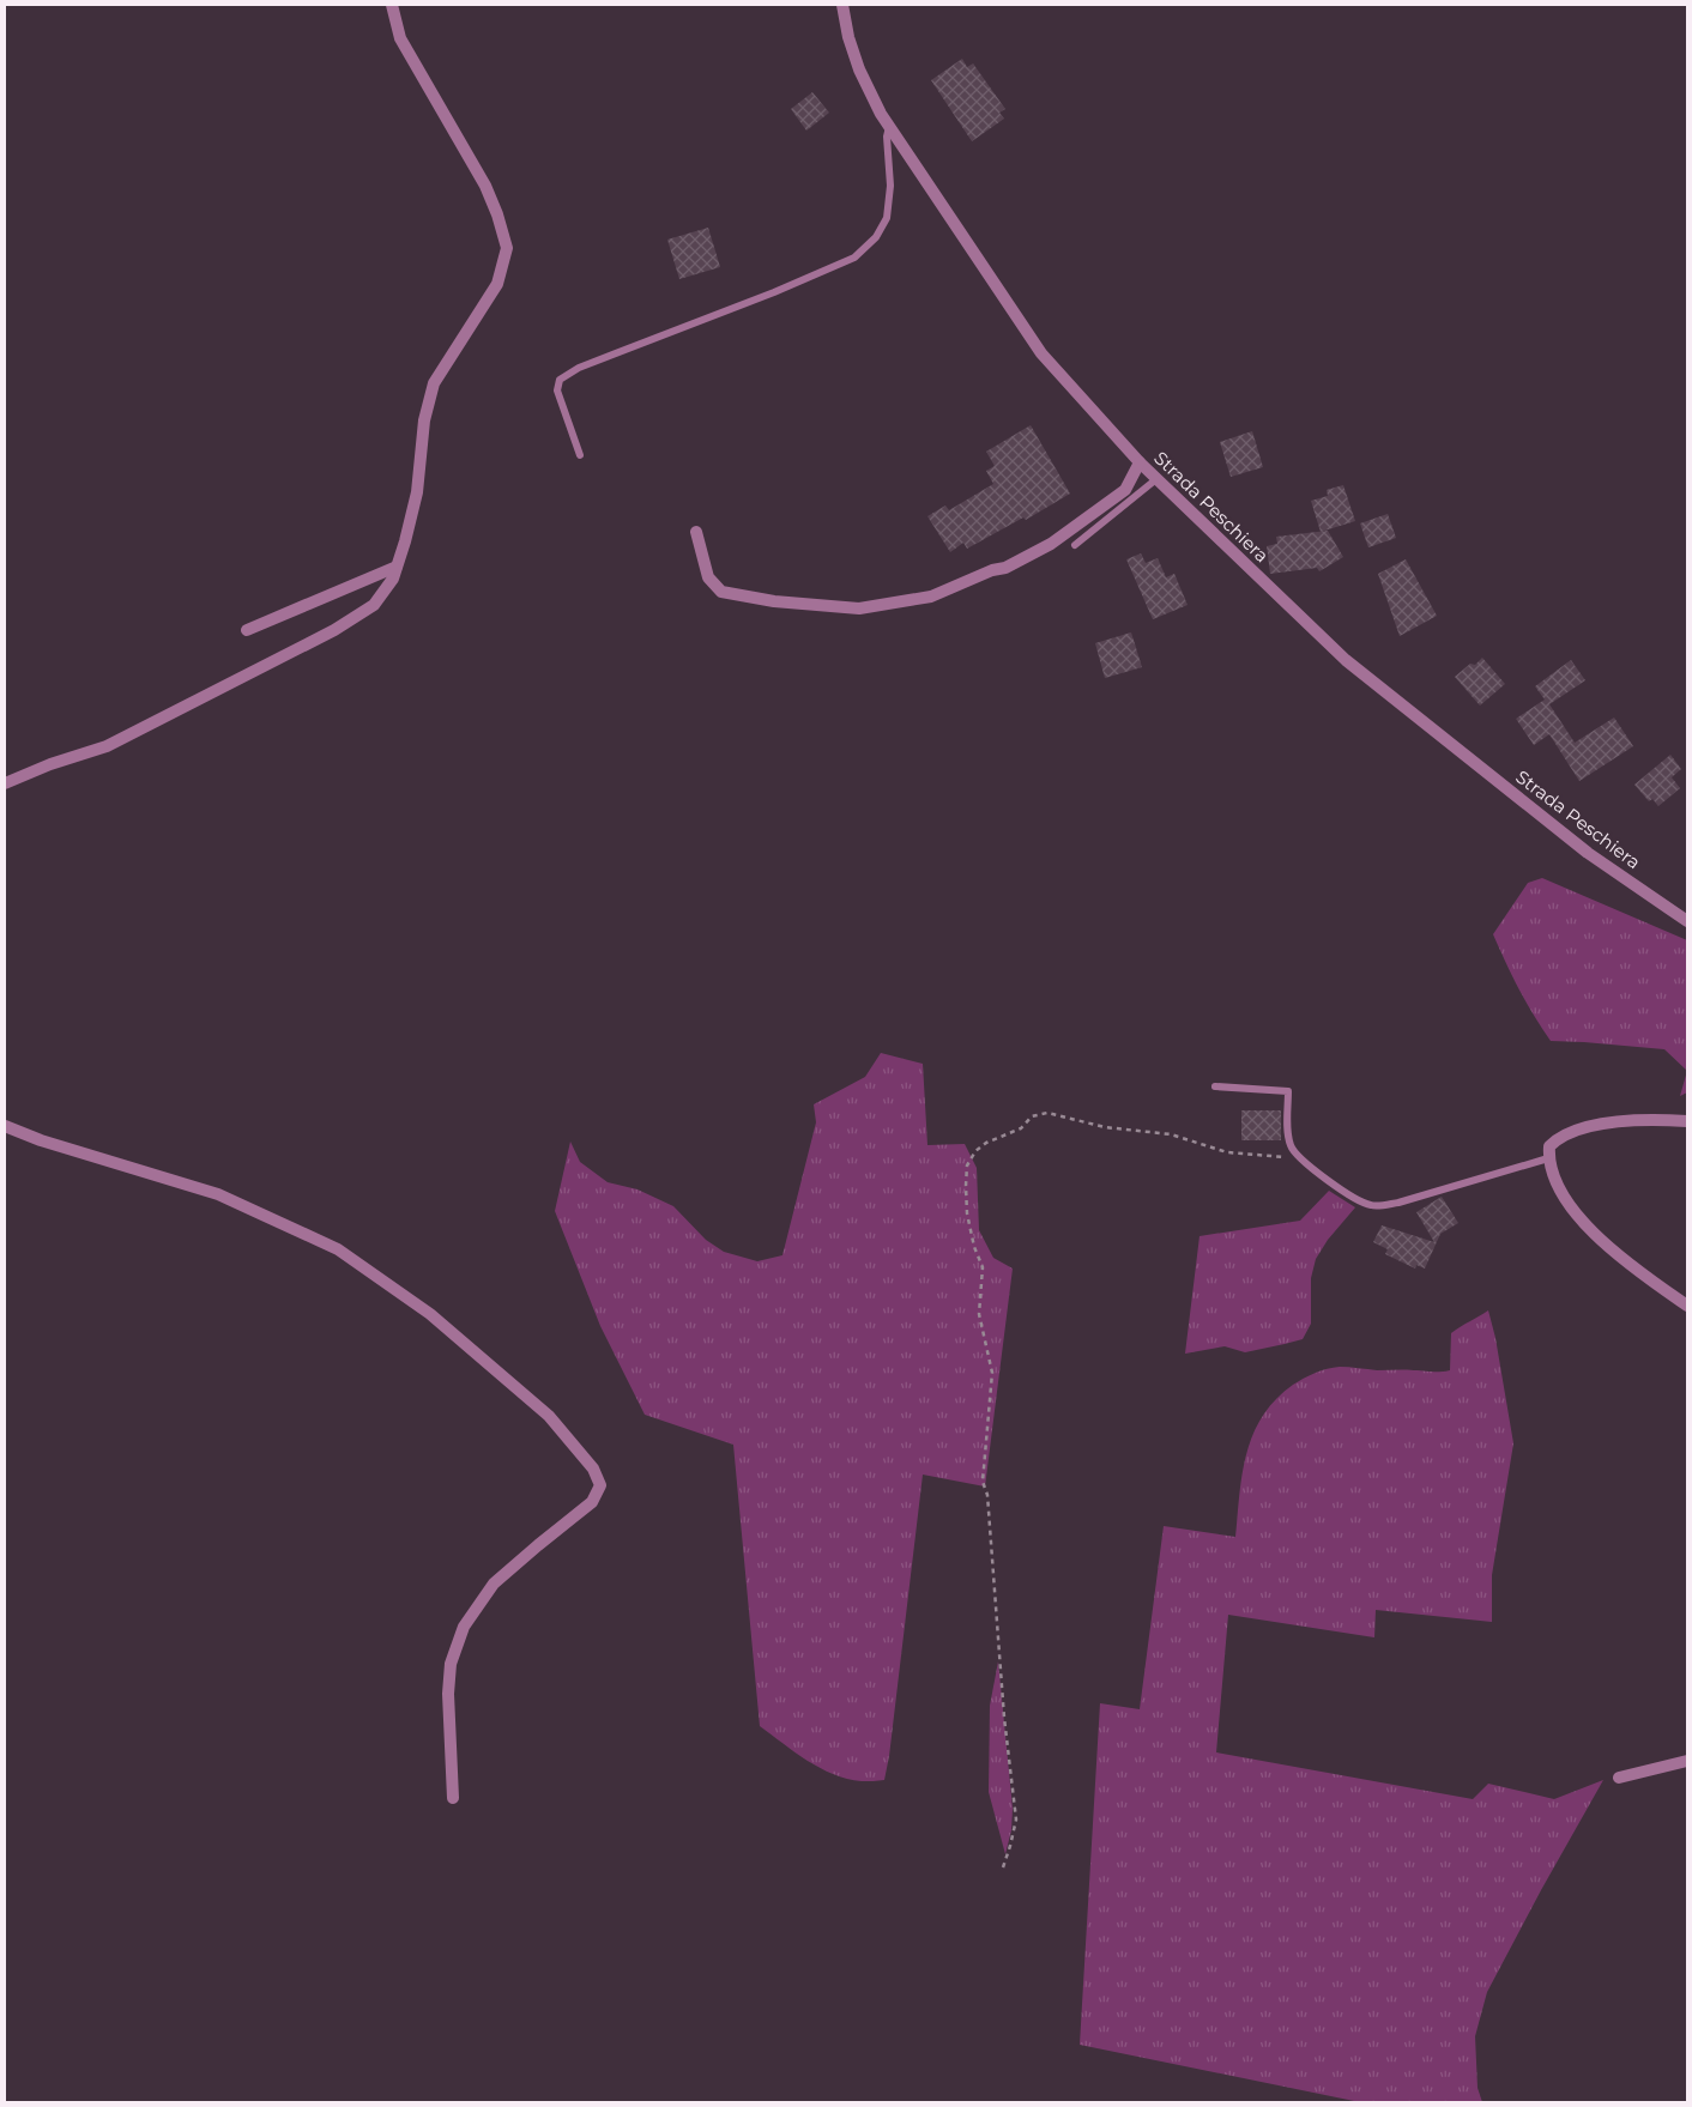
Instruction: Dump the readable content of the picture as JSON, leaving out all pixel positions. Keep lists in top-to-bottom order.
{
  "streets": {
    "street": ["Strada Peschiera"]
  }
}
